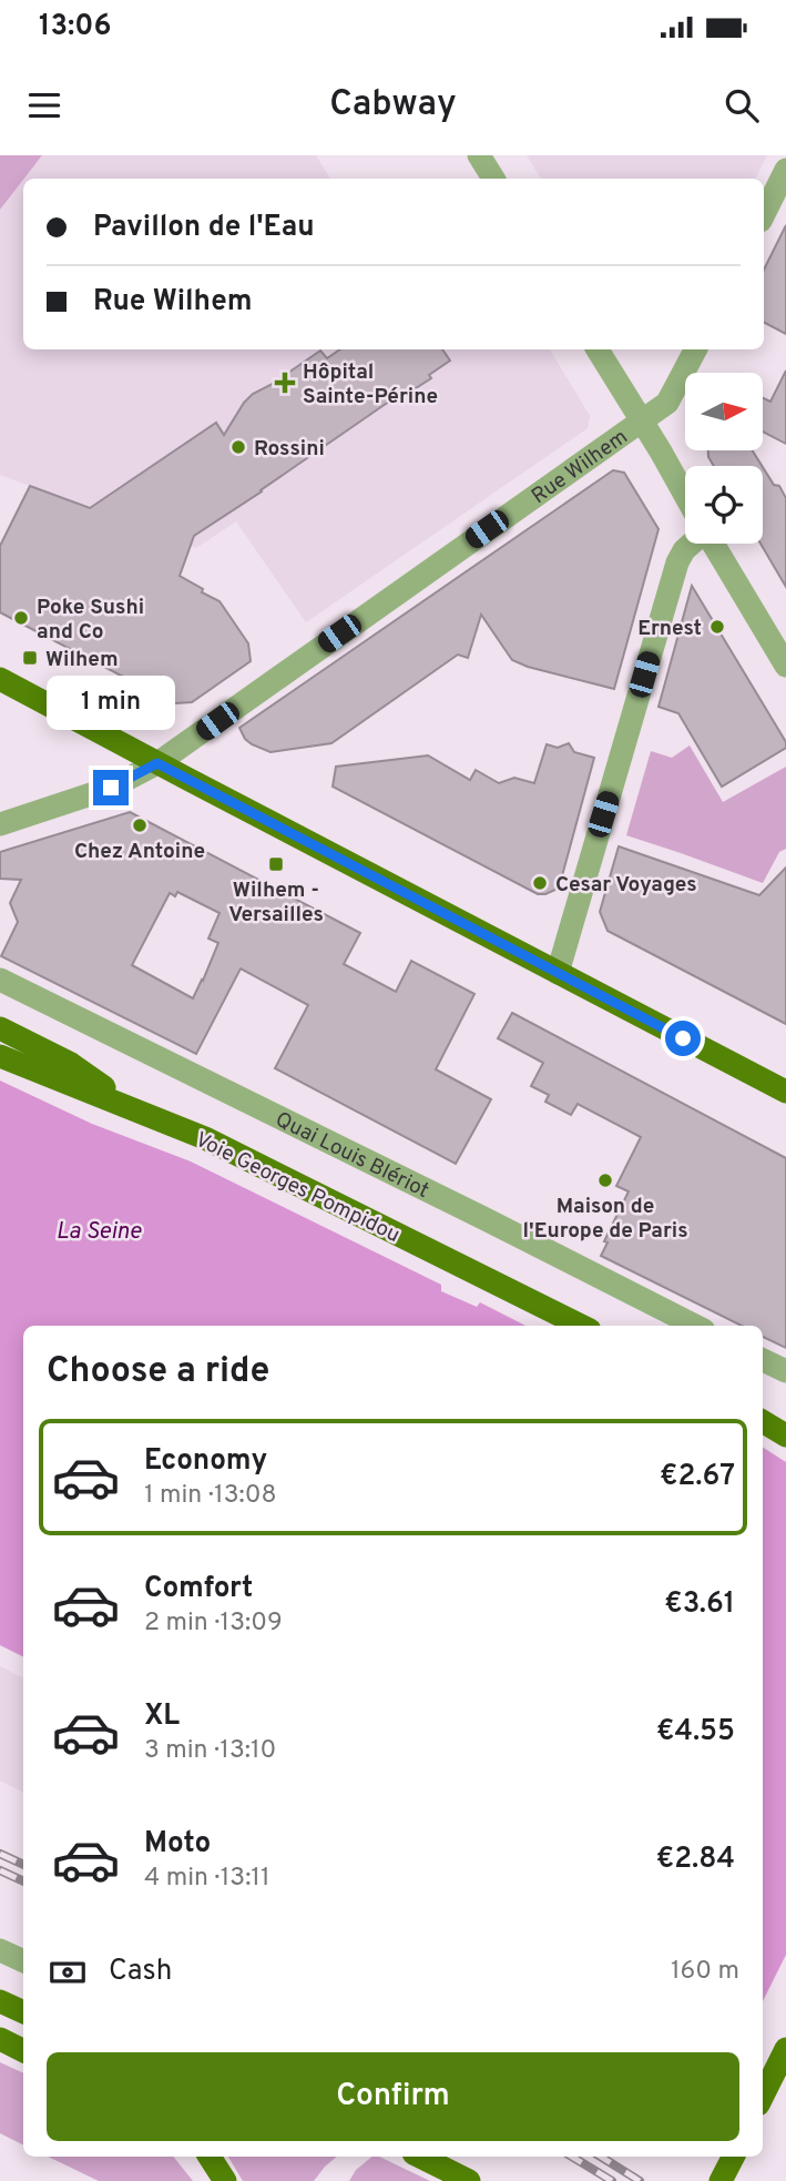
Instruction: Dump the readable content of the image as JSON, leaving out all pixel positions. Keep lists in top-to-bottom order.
{
  "streets": {
    "main road": ["Voie Georges Pompidou"],
    "street": ["Rue Wilhem", "Quai Louis Blériot"]
  },
  "water": ["La Seine"],
  "places": {
    "health": ["Hôpital Sainte-Périne"],
    "other": [
      "Rossini",
      "Poke Sushi and Co",
      "Ernest",
      "Chez Antoine",
      "Cesar Voyages",
      "Maison de l'Europe de Paris"
    ],
    "transit": ["Wilhem", "Wilhem - Versailles"]
  },
  "north": "right",
  "page": {
    "status": "13:06",
    "header": "Cabway",
    "banner": ["Pavillon de l'Eau", "Rue Wilhem"],
    "bubble": "1 min",
    "heading": "Choose a ride",
    "list": [
      {
        "name": "Economy",
        "note": "1 min · 13:08",
        "value": "€2.67"
      },
      {
        "name": "Comfort",
        "note": "2 min · 13:09",
        "value": "€3.61"
      },
      {
        "name": "XL",
        "note": "3 min · 13:10",
        "value": "€4.55"
      },
      {
        "name": "Moto",
        "note": "4 min · 13:11",
        "value": "€2.84"
      }
    ],
    "pay": ["Cash", "160 m"],
    "buttons": "Confirm"
  }
}
